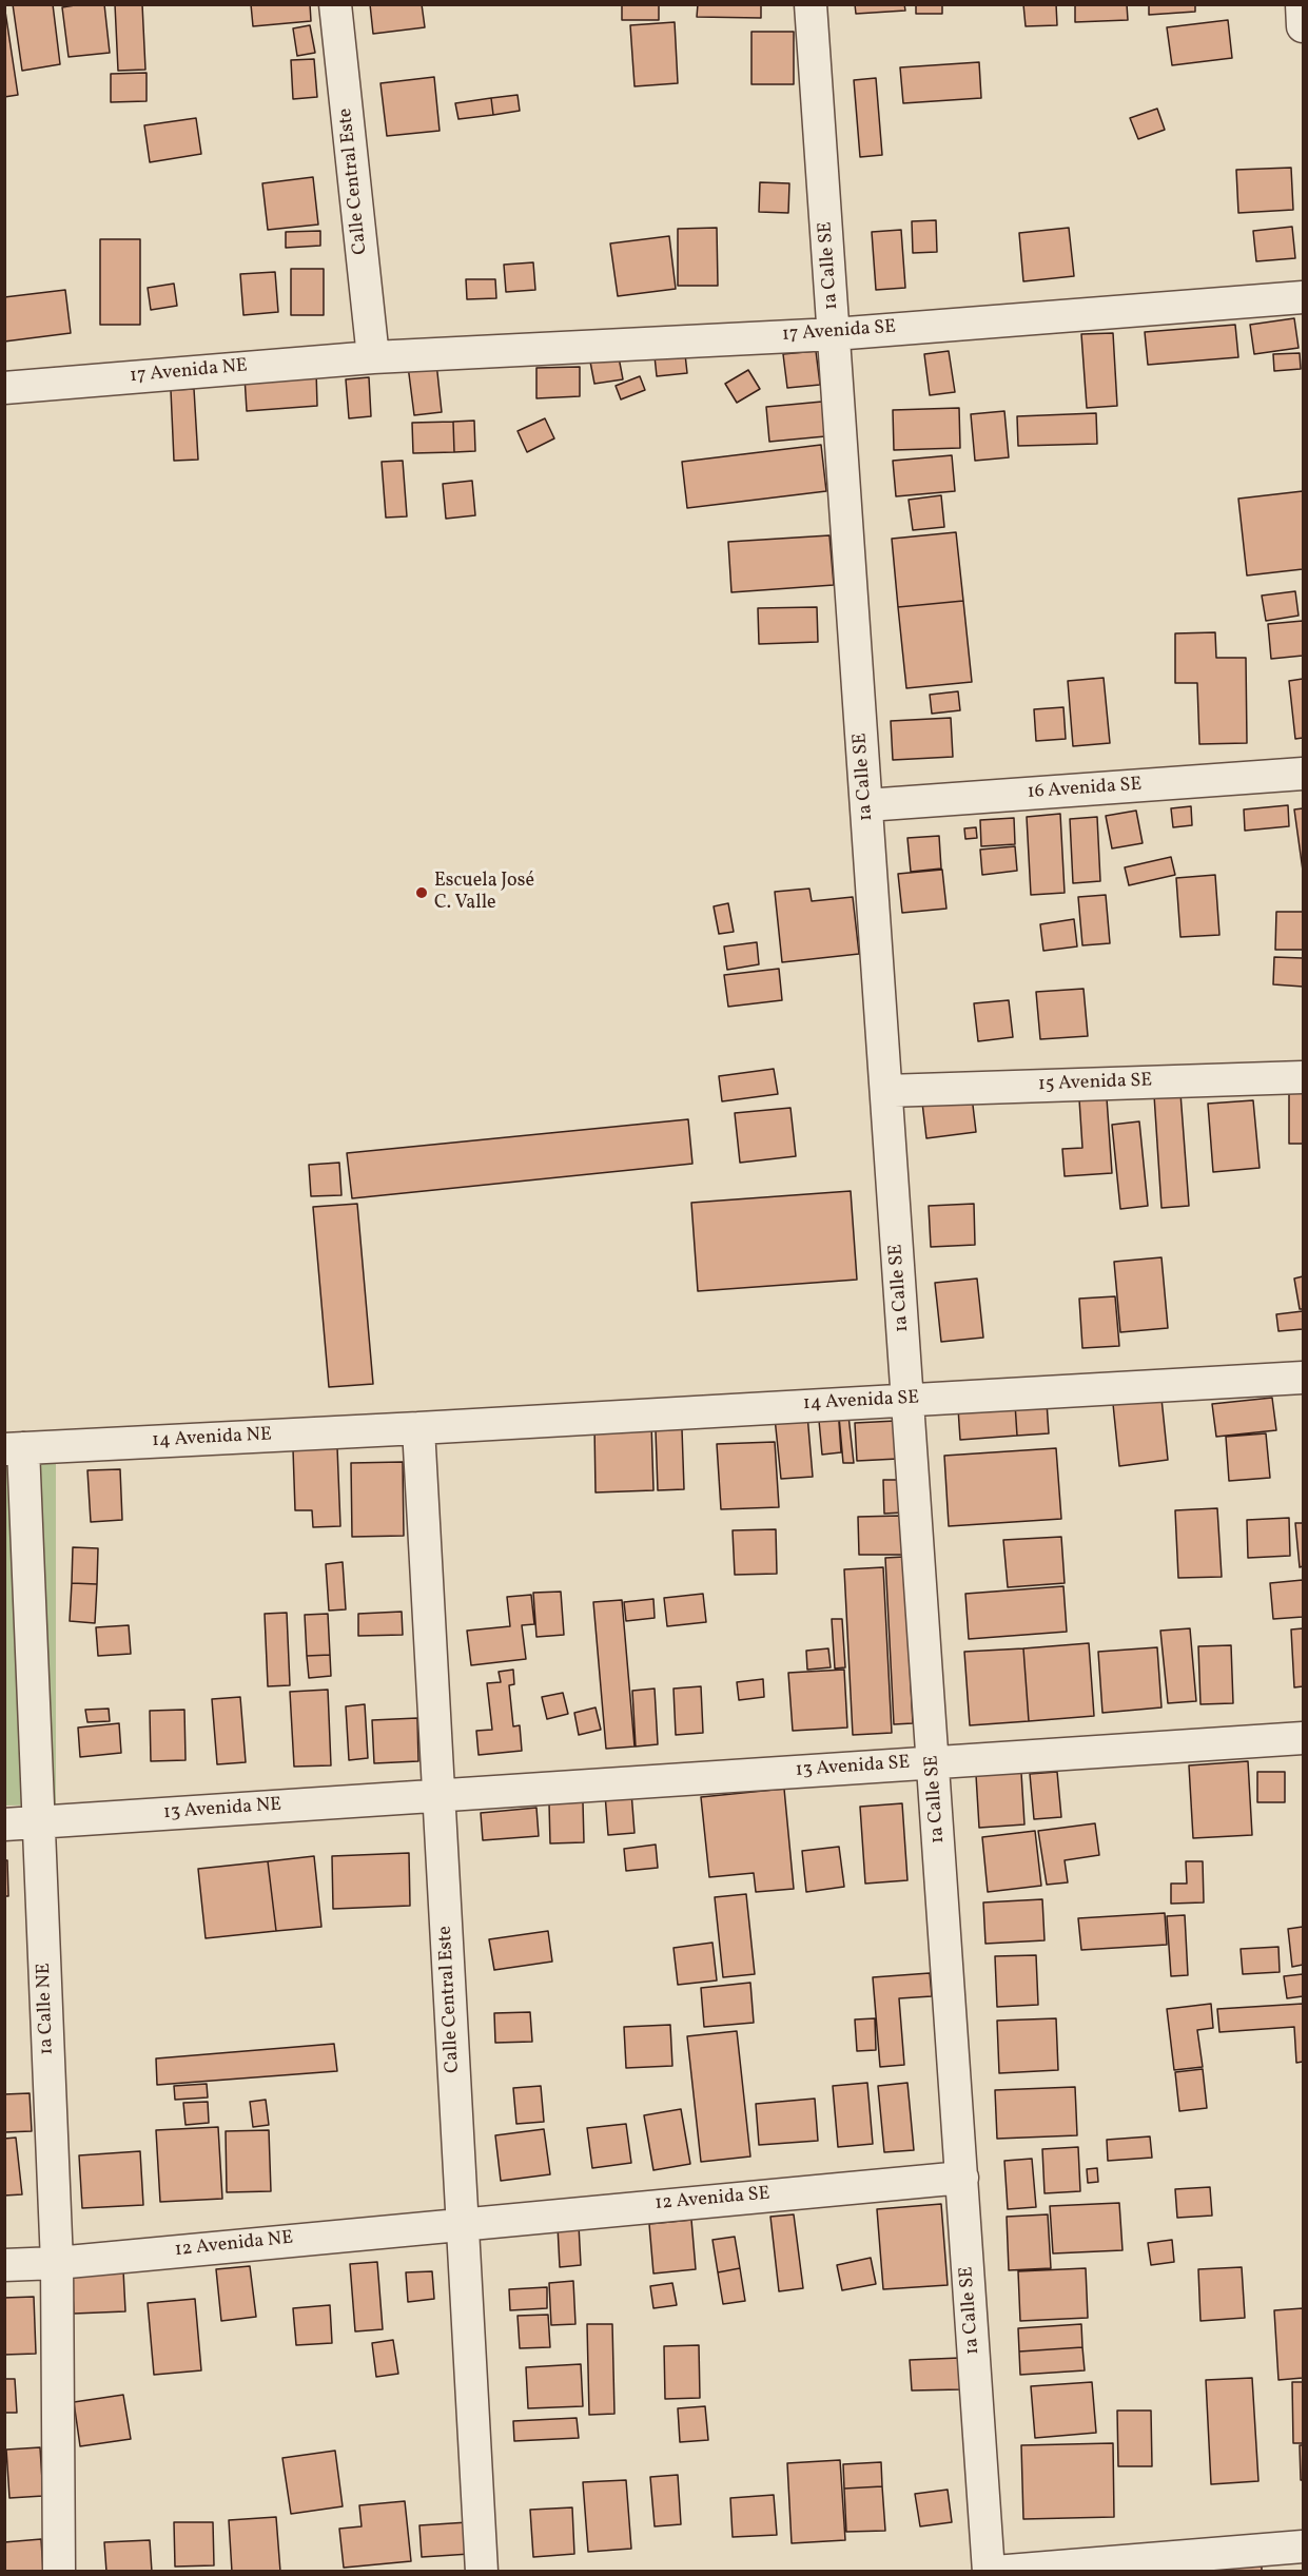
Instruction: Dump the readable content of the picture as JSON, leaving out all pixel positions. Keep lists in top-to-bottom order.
{
  "streets": {
    "street": [
      "Calle Central Este",
      "1a Calle SE",
      "17 Avenida SE",
      "17 Avenida NE",
      "16 Avenida SE",
      "15 Avenida SE",
      "14 Avenida SE",
      "14 Avenida NE",
      "13 Avenida SE",
      "13 Avenida NE",
      "1a Calle NE",
      "12 Avenida SE",
      "12 Avenida NE"
    ]
  },
  "crossings": [
    ["Calle Central Este", "17 Avenida SE"],
    ["Calle Central Este", "17 Avenida NE"],
    ["Calle Central Este", "14 Avenida SE"],
    ["Calle Central Este", "14 Avenida NE"],
    ["Calle Central Este", "13 Avenida SE"],
    ["Calle Central Este", "13 Avenida NE"],
    ["Calle Central Este", "12 Avenida SE"],
    ["Calle Central Este", "12 Avenida NE"],
    ["1a Calle SE", "17 Avenida SE"],
    ["1a Calle SE", "16 Avenida SE"],
    ["1a Calle SE", "15 Avenida SE"],
    ["1a Calle SE", "14 Avenida SE"],
    ["1a Calle SE", "13 Avenida SE"],
    ["1a Calle SE", "12 Avenida SE"],
    ["17 Avenida SE", "17 Avenida NE"],
    ["14 Avenida SE", "14 Avenida NE"],
    ["14 Avenida NE", "1a Calle NE"],
    ["13 Avenida SE", "13 Avenida NE"],
    ["13 Avenida NE", "1a Calle NE"],
    ["1a Calle NE", "12 Avenida NE"],
    ["12 Avenida SE", "12 Avenida NE"]
  ],
  "places": ["Escuela José C. Valle"]
}
